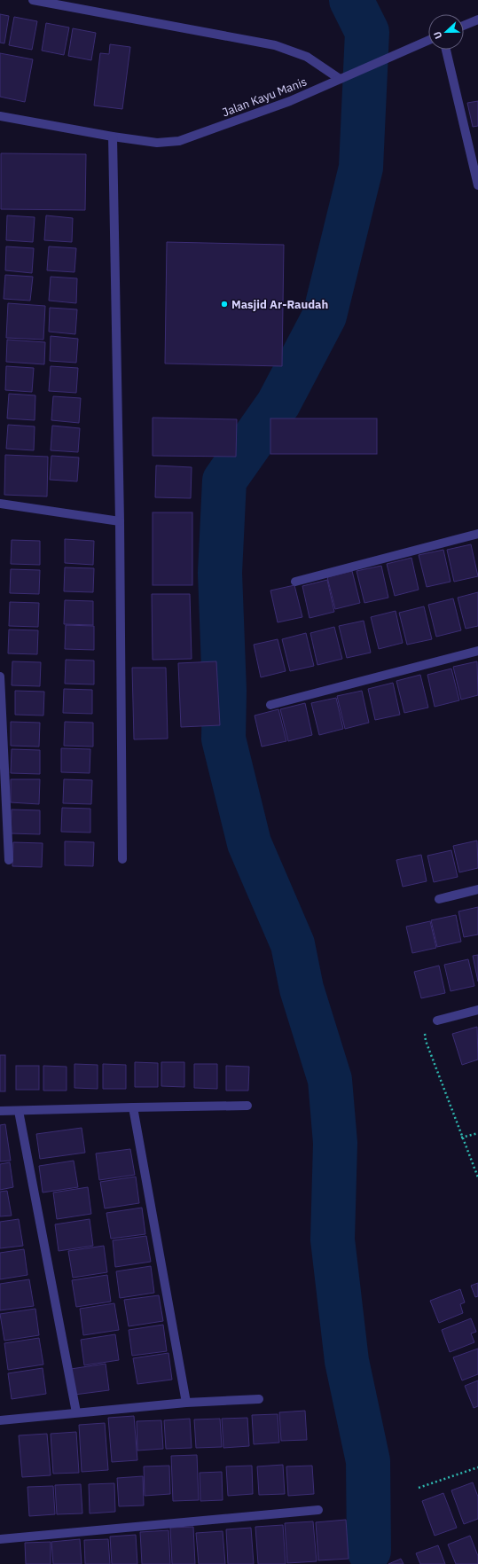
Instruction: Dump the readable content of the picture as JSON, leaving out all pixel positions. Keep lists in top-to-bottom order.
{
  "streets": {
    "street": ["Jalan Kayu Manis"]
  },
  "places": ["Masjid Ar-Raudah"],
  "north": "left"
}
